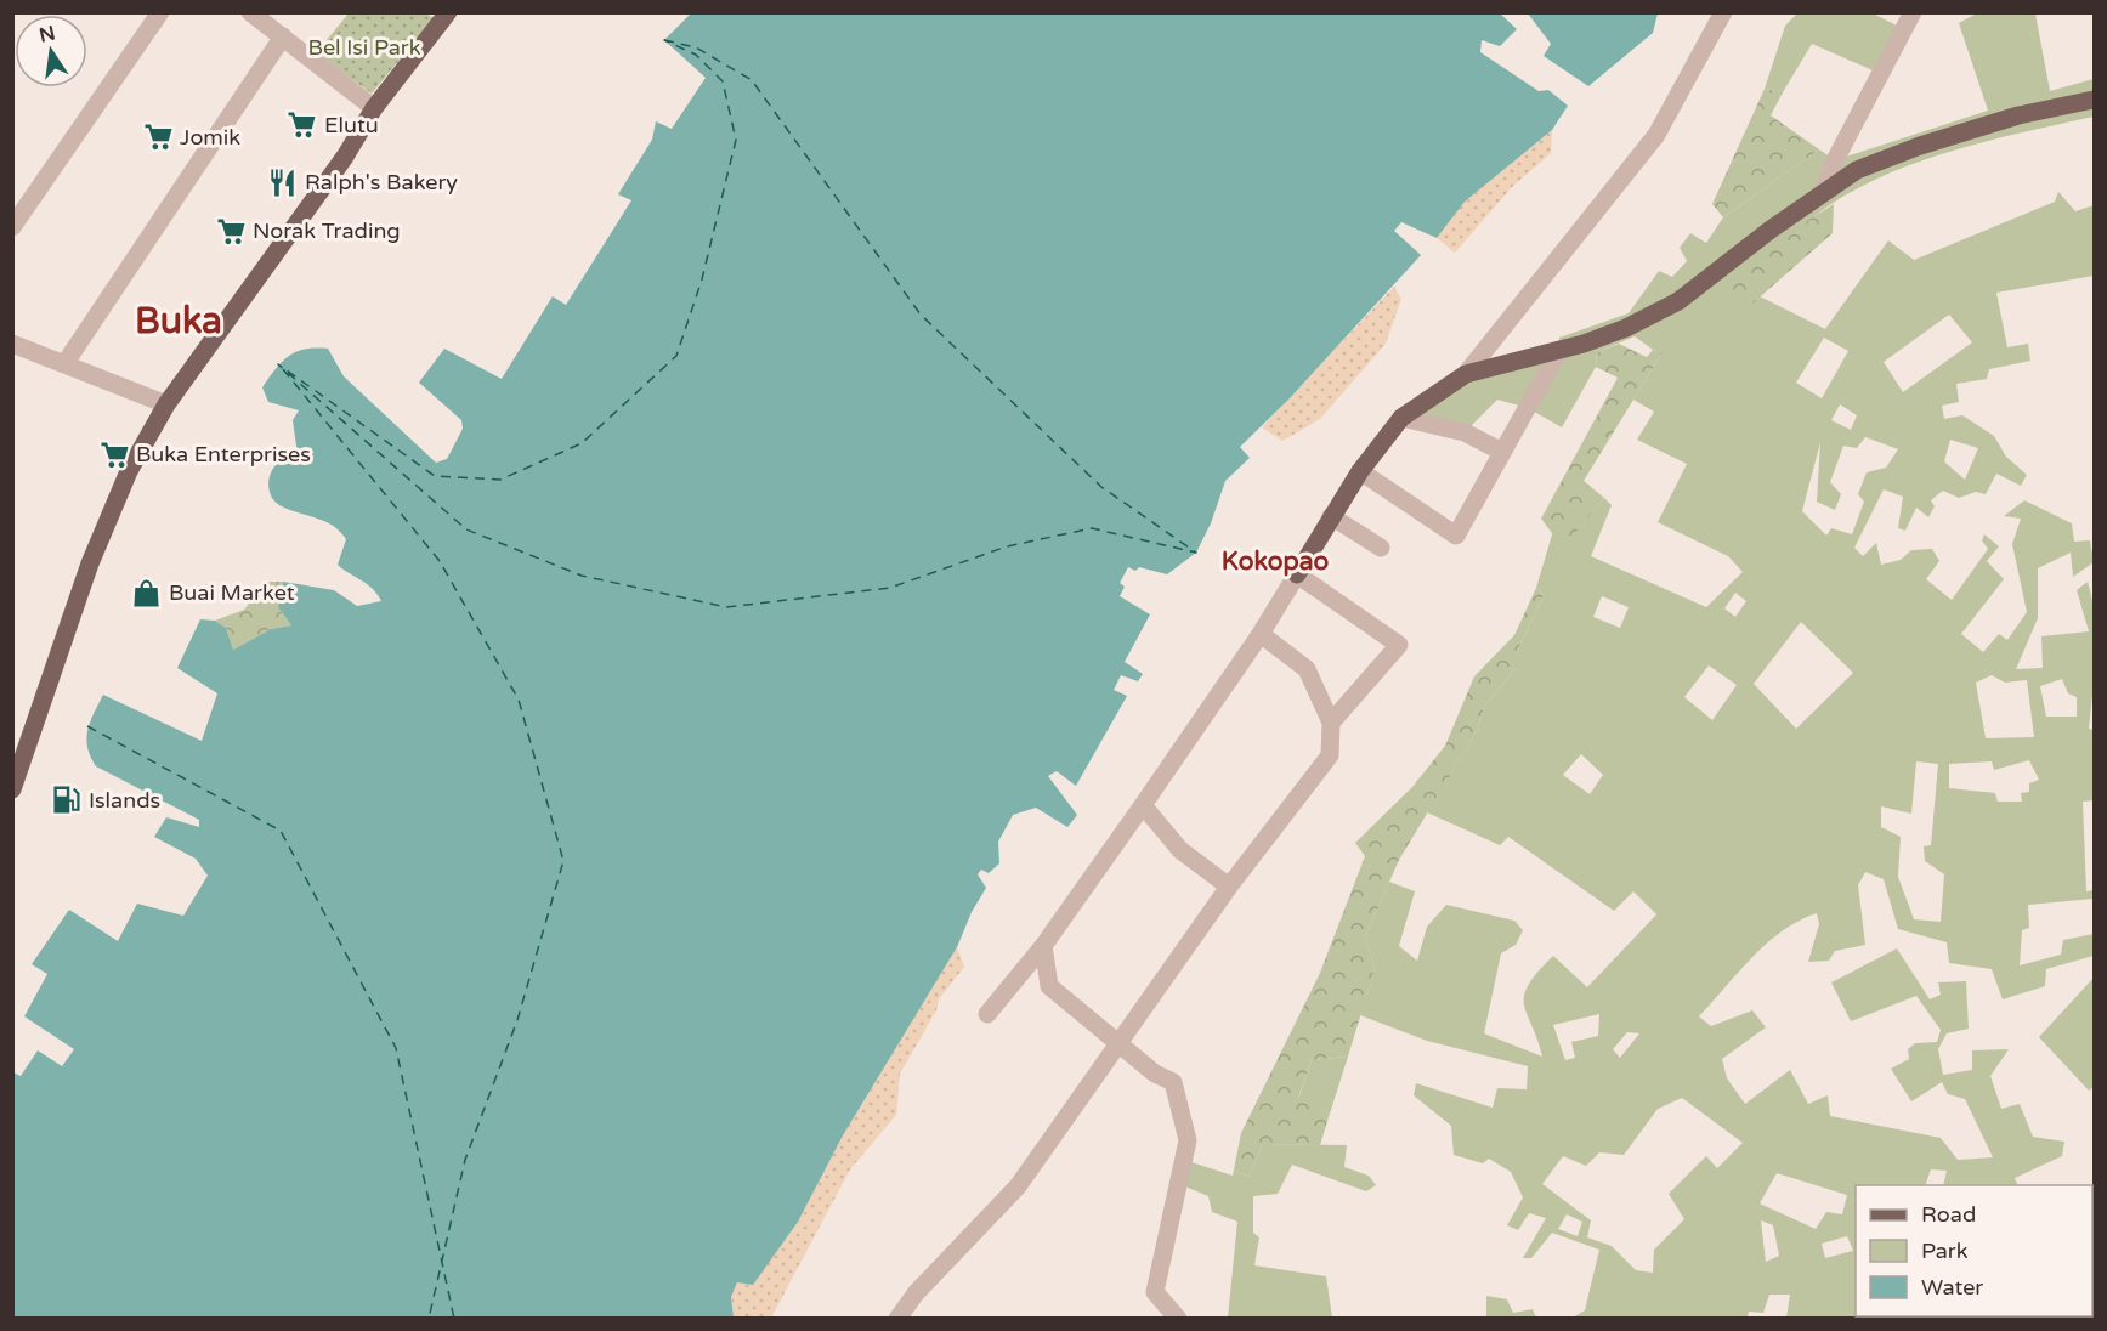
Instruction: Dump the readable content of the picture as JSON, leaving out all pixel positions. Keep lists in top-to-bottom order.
{
  "districts": ["Buka", "Kokopao"],
  "parks": ["Bel Isi Park"],
  "places": {
    "supermarket": [
      "Elutu",
      "Jomik",
      "Norak Trading",
      "Buka Enterprises"
    ],
    "restaurant": ["Ralph's Bakery"],
    "shop": ["Buai Market"],
    "fuel station": ["Islands"]
  },
  "legend": ["Road", "Park", "Water"],
  "north": "top"
}
